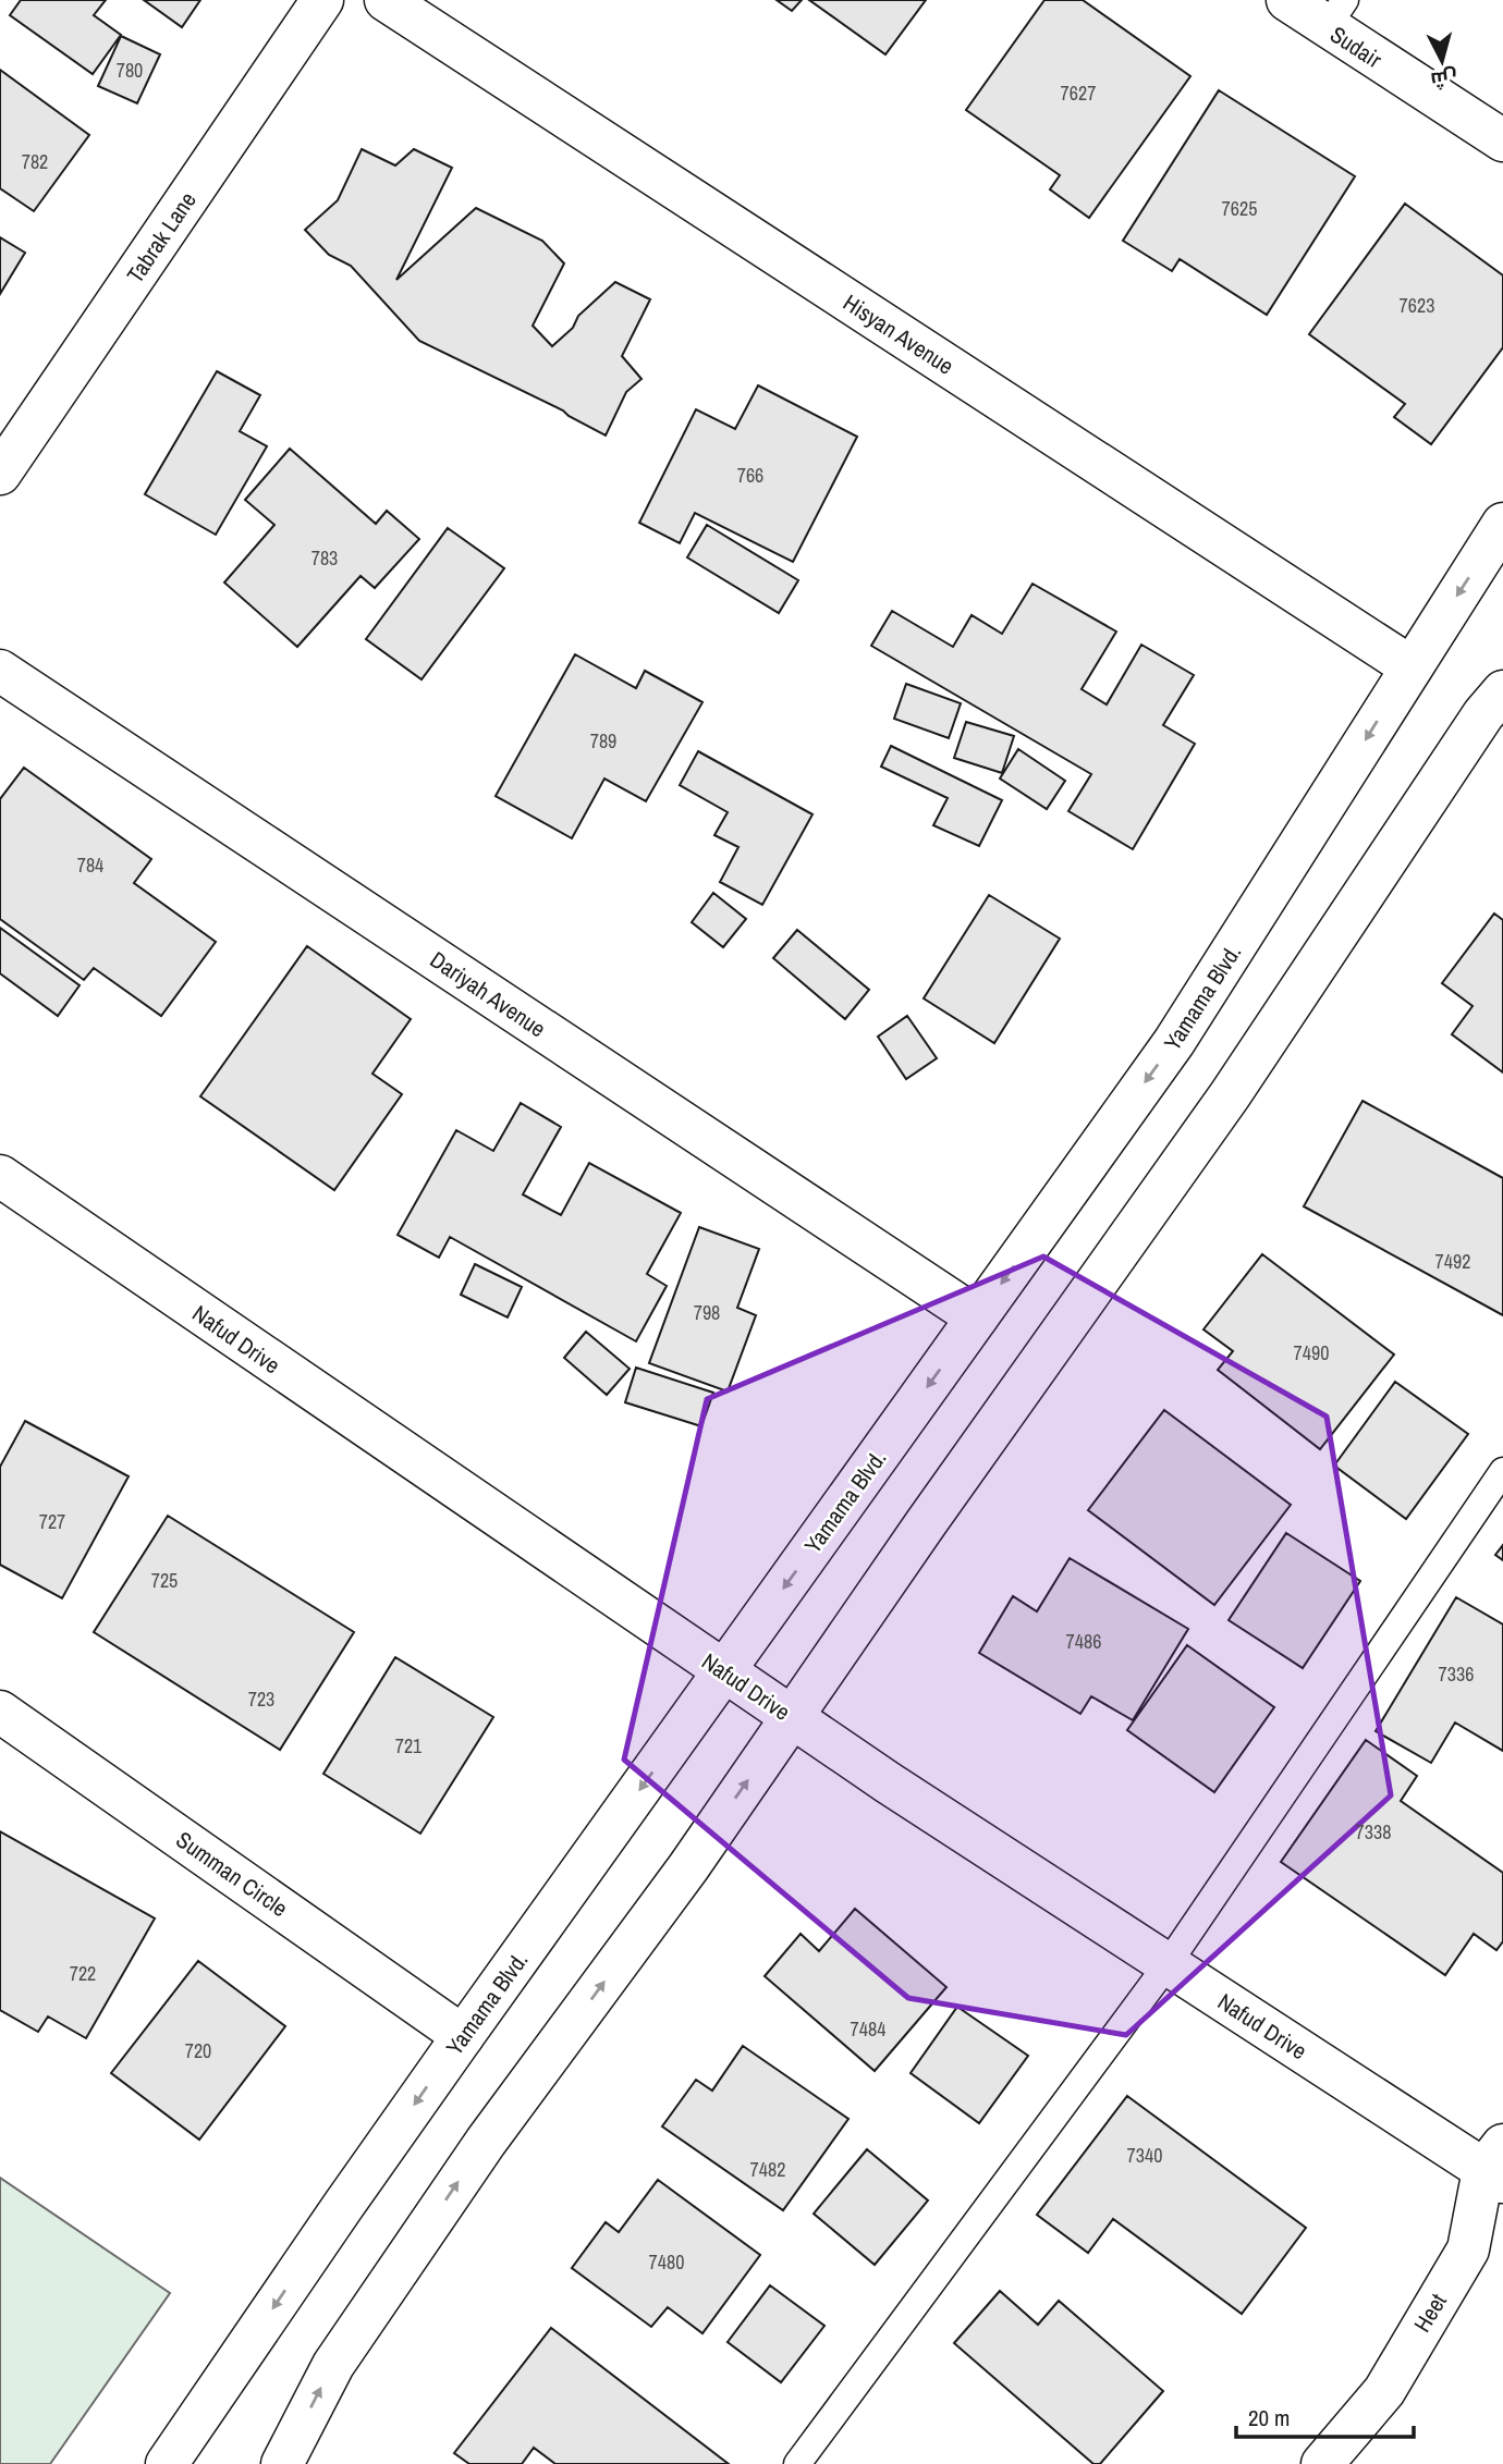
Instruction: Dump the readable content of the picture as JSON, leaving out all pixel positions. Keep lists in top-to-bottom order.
{
  "streets": {
    "street": [
      "Sudair",
      "Tabrak Lane",
      "Hisyan Avenue",
      "Dariyah Avenue",
      "Yamama Blvd.",
      "Nafud Drive",
      "Summan Circle",
      "Heet"
    ]
  },
  "crossings": [
    ["Hisyan Avenue", "Yamama Blvd."],
    ["Dariyah Avenue", "Yamama Blvd."],
    ["Yamama Blvd.", "Nafud Drive"],
    ["Yamama Blvd.", "Summan Circle"],
    ["Nafud Drive", "Heet"]
  ],
  "house_numbers": [
    "780",
    "7627",
    "782",
    "7625",
    "7623",
    "766",
    "783",
    "789",
    "784",
    "7492",
    "798",
    "7490",
    "727",
    "725",
    "7486",
    "7336",
    "723",
    "721",
    "7338",
    "722",
    "7484",
    "720",
    "7340",
    "7482",
    "7480"
  ],
  "scale_bar": "20 m",
  "north": "bottom"
}
